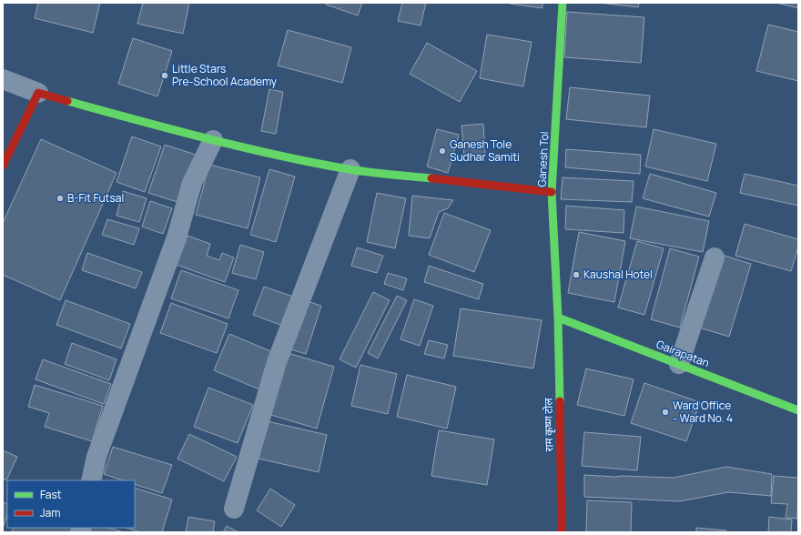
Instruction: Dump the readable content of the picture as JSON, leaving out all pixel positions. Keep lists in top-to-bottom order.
{
  "streets": {
    "main road": ["Ganesh Tol", "Gairapatan", "राम कृष्ण टोल"]
  },
  "crossings": [
    ["Ganesh Tol", "Gairapatan"],
    ["Ganesh Tol", "राम कृष्ण टोल"],
    ["Gairapatan", "राम कृष्ण टोल"]
  ],
  "places": [
    "Little Stars Pre-School Academy",
    "Ganesh Tole Sudhar Samiti",
    "B-Fit Futsal",
    "Kaushal Hotel",
    "Ward Office - Ward No. 4"
  ],
  "legend": ["Fast", "Jam"]
}
